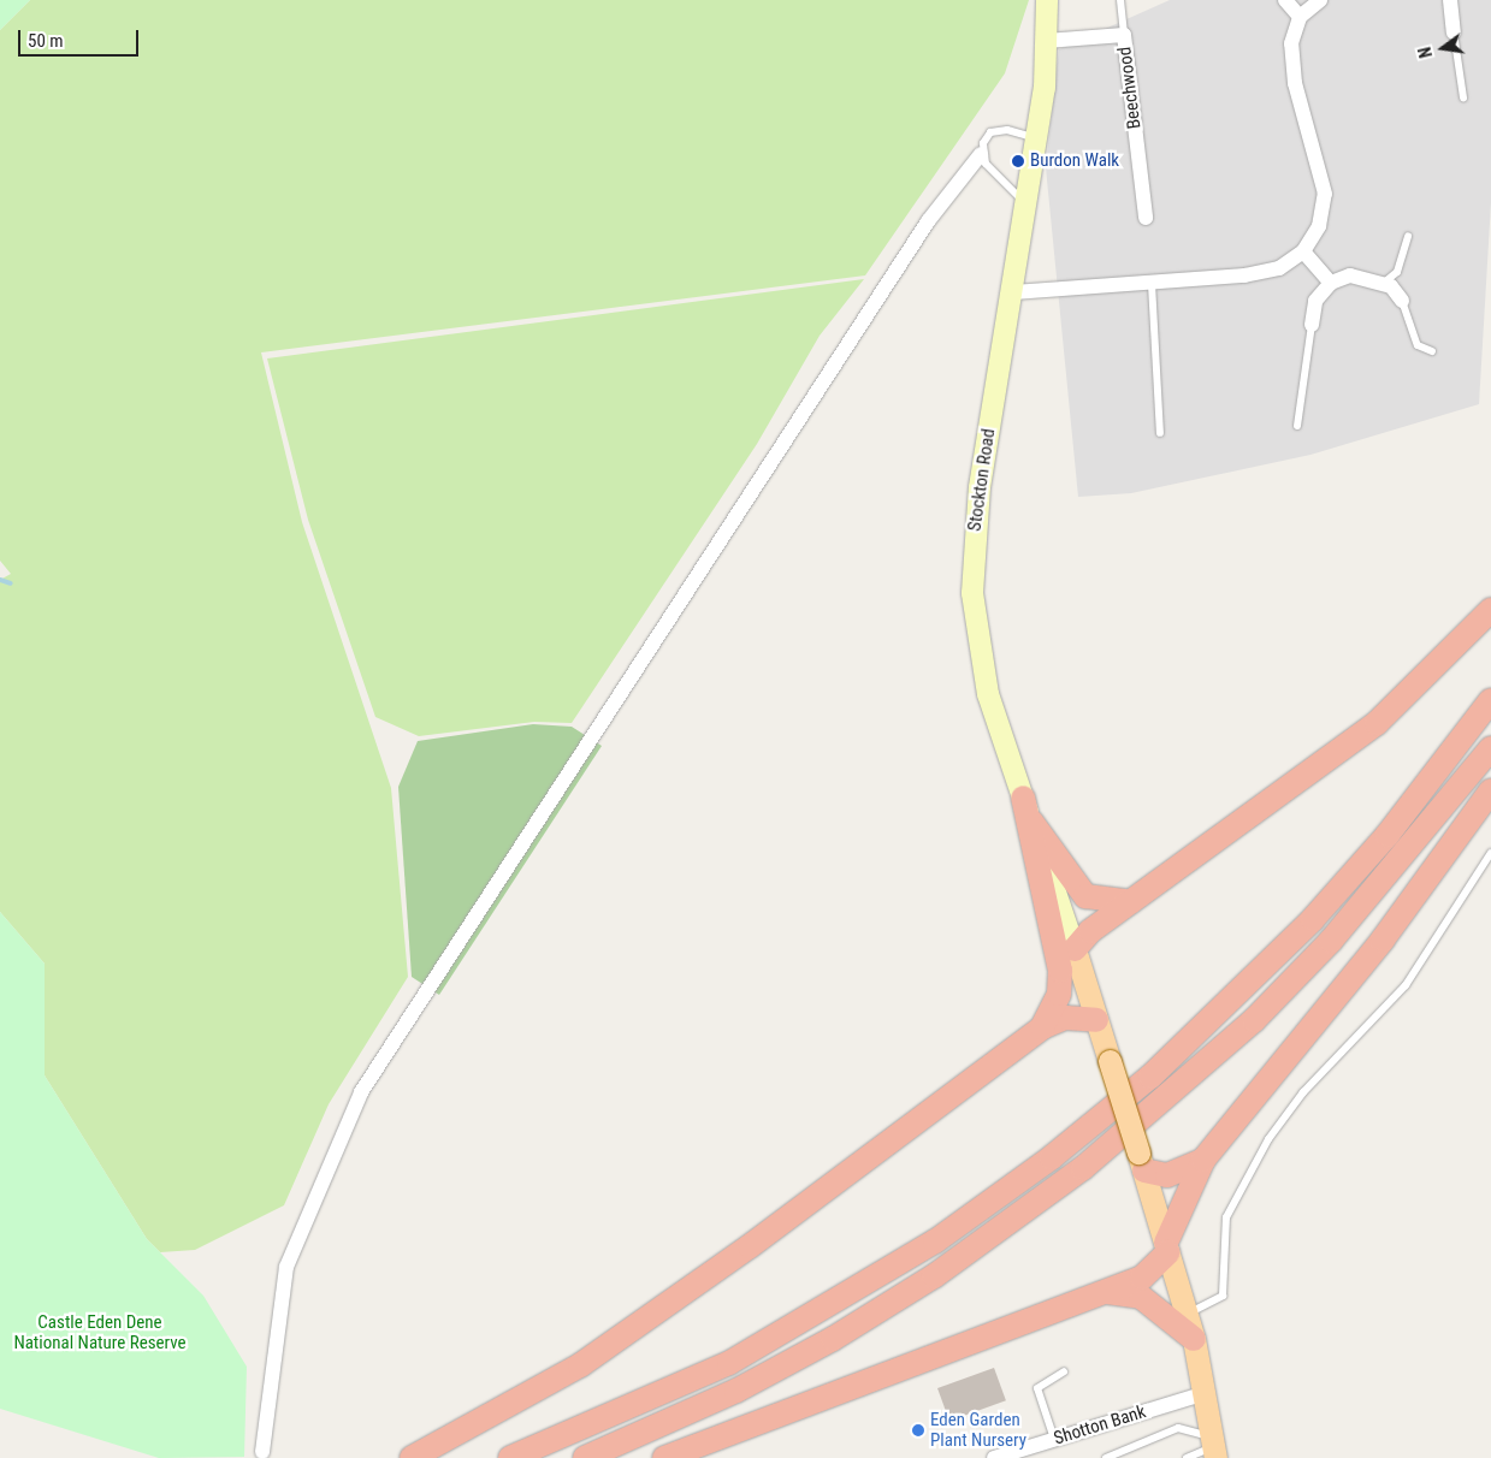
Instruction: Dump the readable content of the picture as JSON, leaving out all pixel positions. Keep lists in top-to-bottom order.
{
  "streets": {
    "main road": ["Stockton Road"],
    "street": ["Beechwood", "Shotton Bank"]
  },
  "crossings": [
    ["Beechwood", "Stockton Road"]
  ],
  "parks": ["Castle Eden Dene National Nature Reserve"],
  "places": ["Burdon Walk", "Eden Garden Plant Nursery"],
  "scale_bar": "50 m",
  "north": "left"
}
